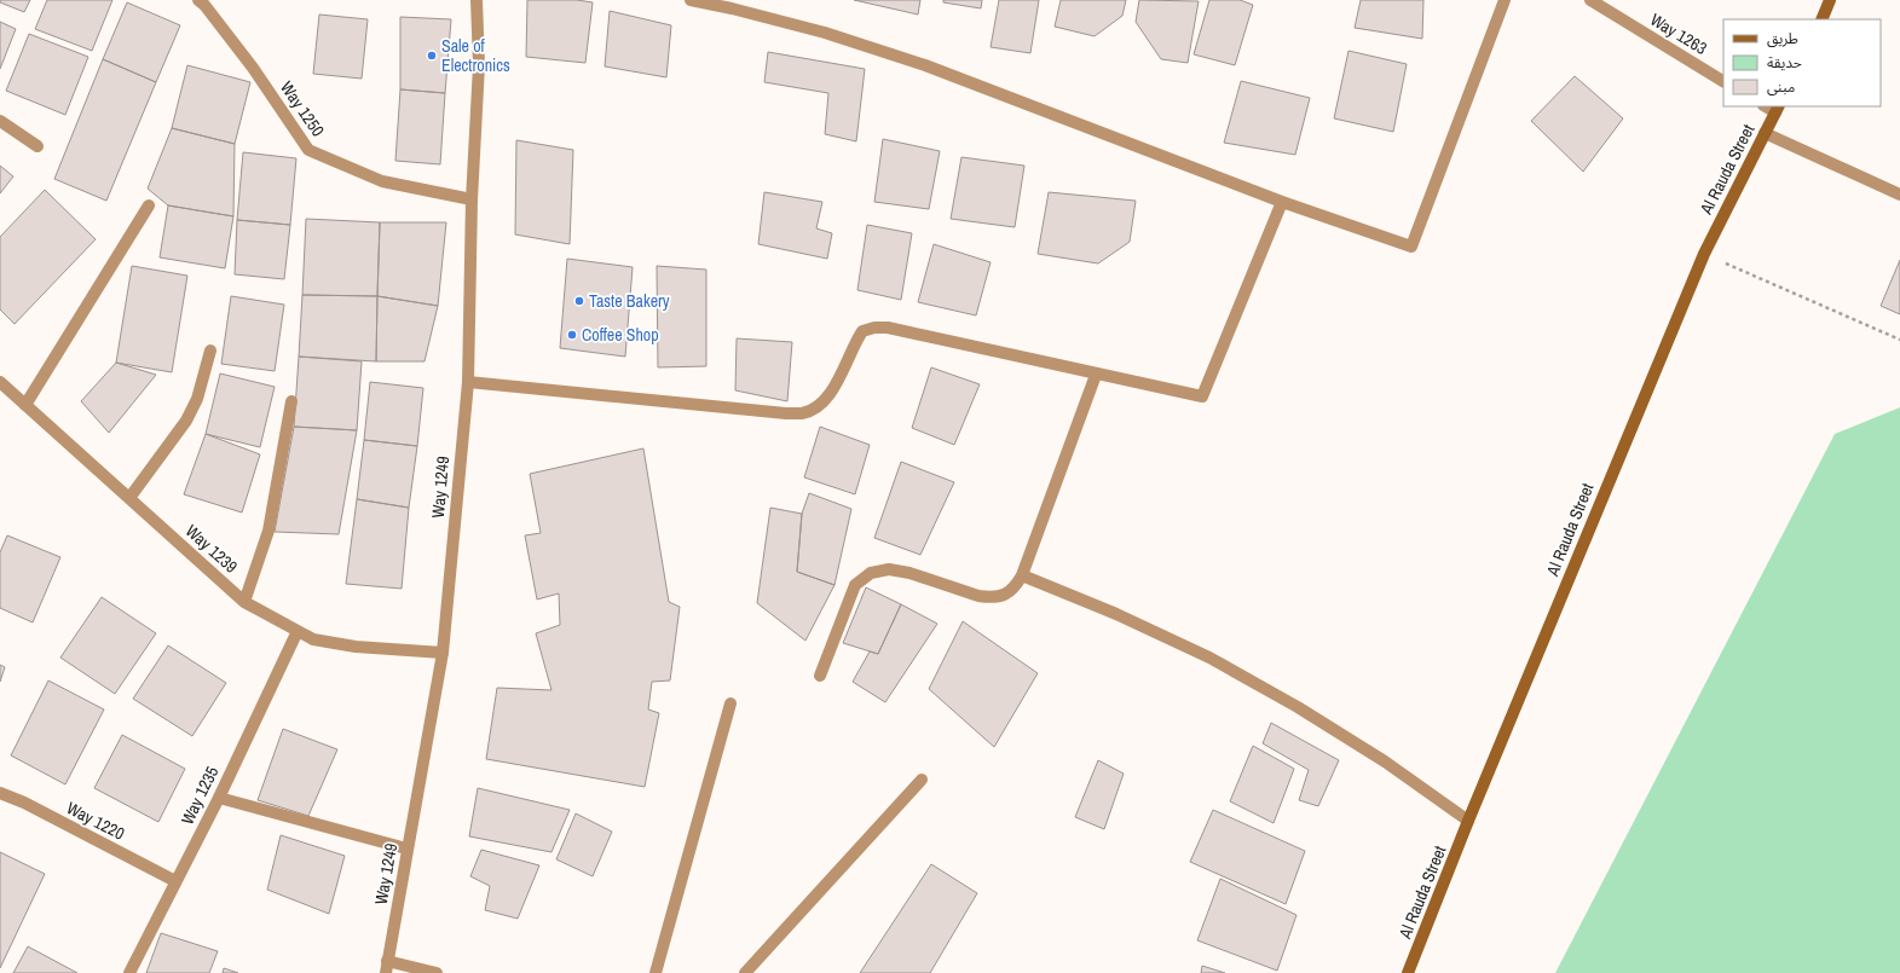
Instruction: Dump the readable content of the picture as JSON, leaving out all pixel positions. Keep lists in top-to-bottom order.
{
  "streets": {
    "main road": ["Al Rauda Street"],
    "street": [
      "Way 1263",
      "Way 1250",
      "Way 1249",
      "Way 1239",
      "Way 1235",
      "Way 1220"
    ]
  },
  "crossings": [
    ["Way 1250", "Way 1249"],
    ["Way 1249", "Way 1239"],
    ["Way 1239", "Way 1235"],
    ["Way 1235", "Way 1220"]
  ],
  "places": ["Sale of Electronics", "Taste Bakery", "Coffee Shop"],
  "legend": ["طريق", "حديقة", "مبنى"]
}
